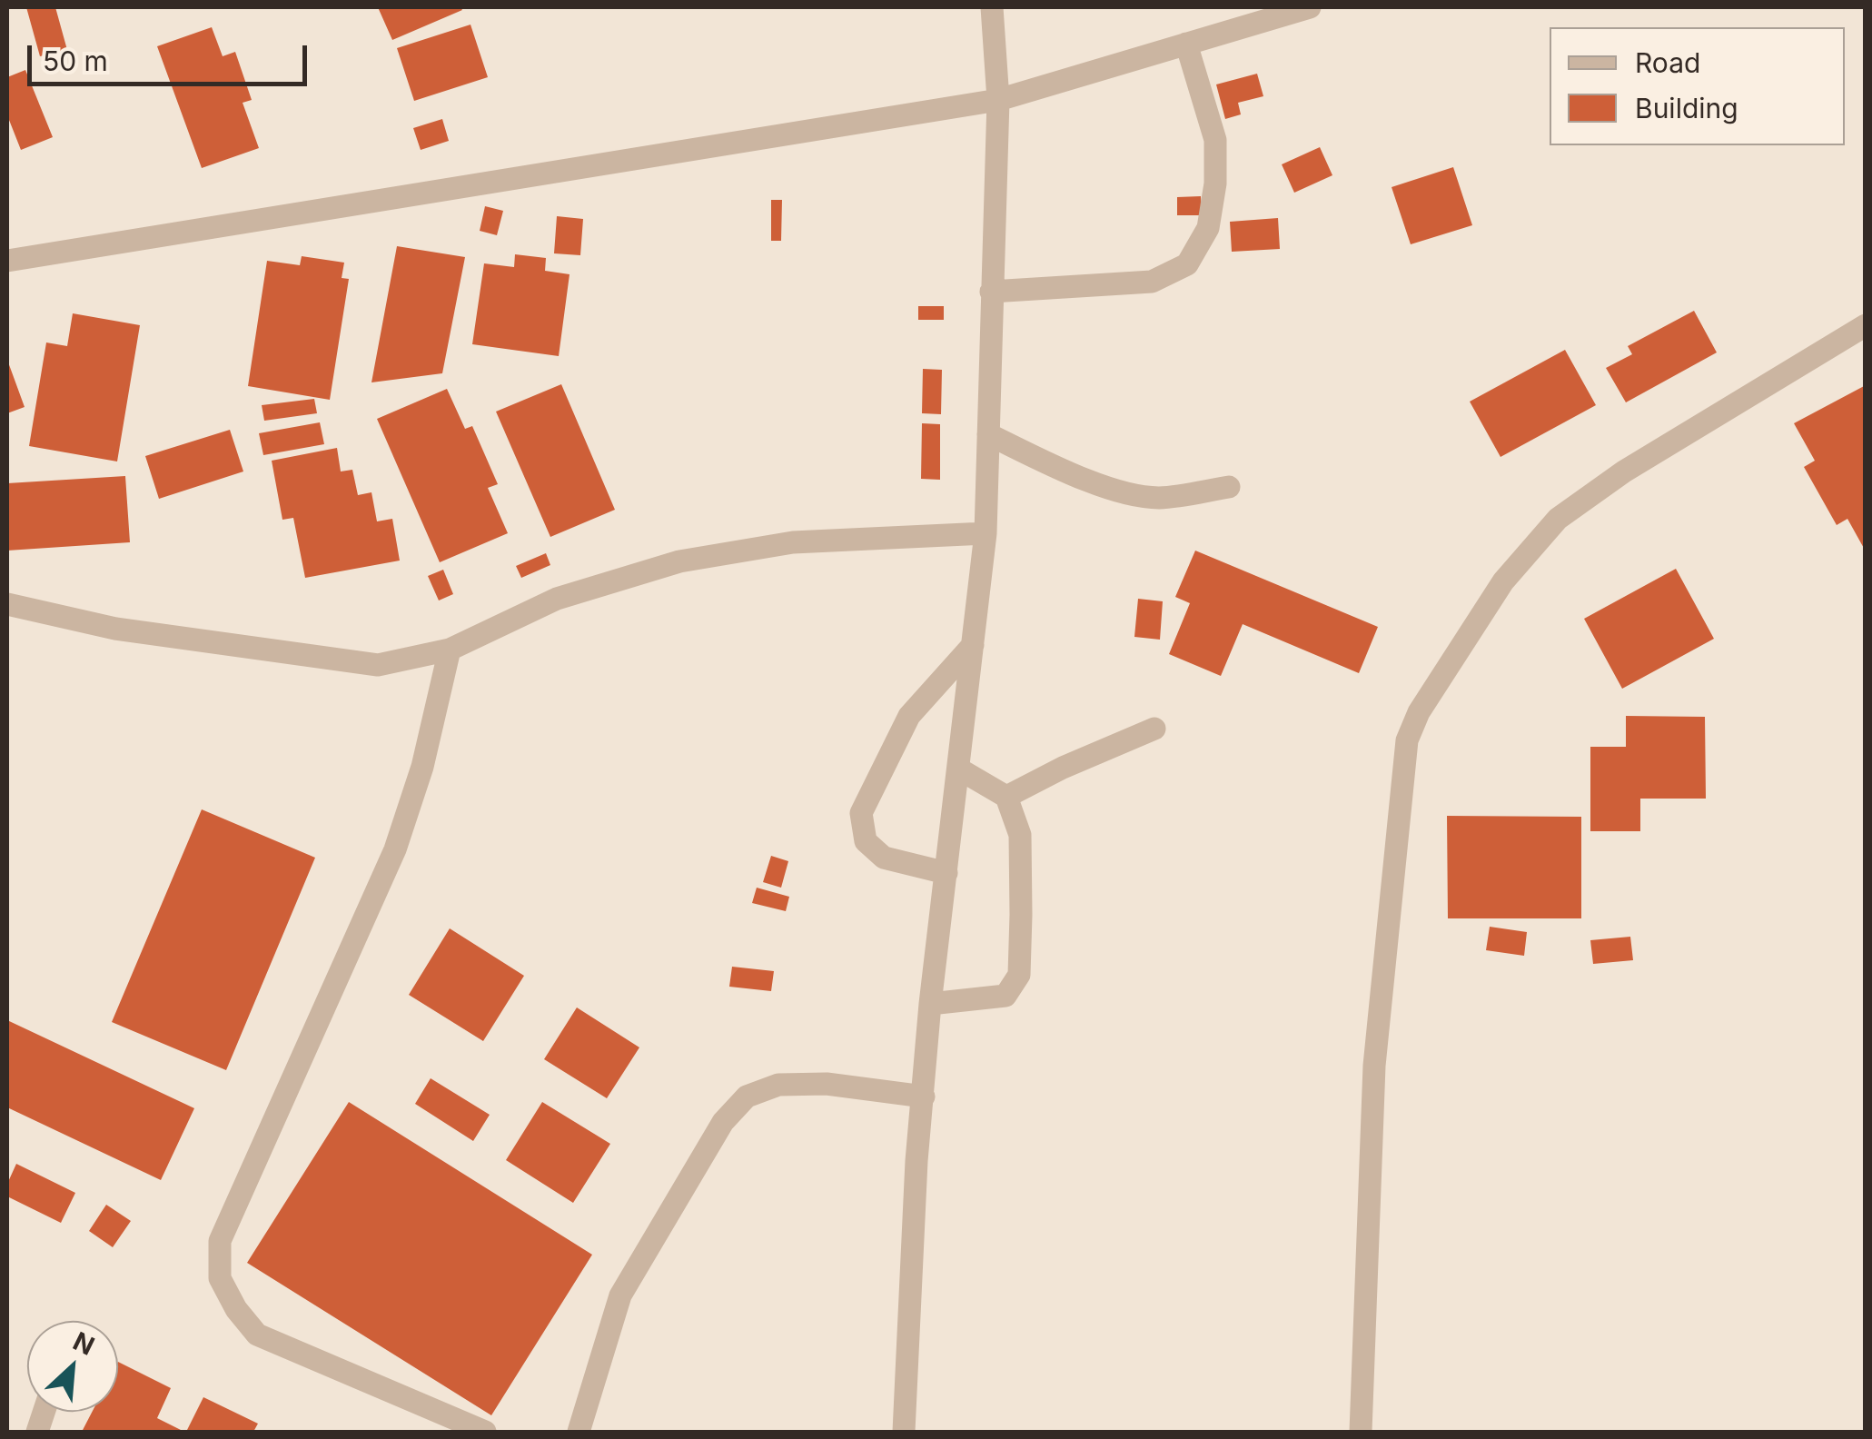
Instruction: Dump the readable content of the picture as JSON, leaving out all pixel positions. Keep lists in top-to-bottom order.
{
  "legend": ["Road", "Building"],
  "scale_bar": "50 m",
  "north": "top right"
}
